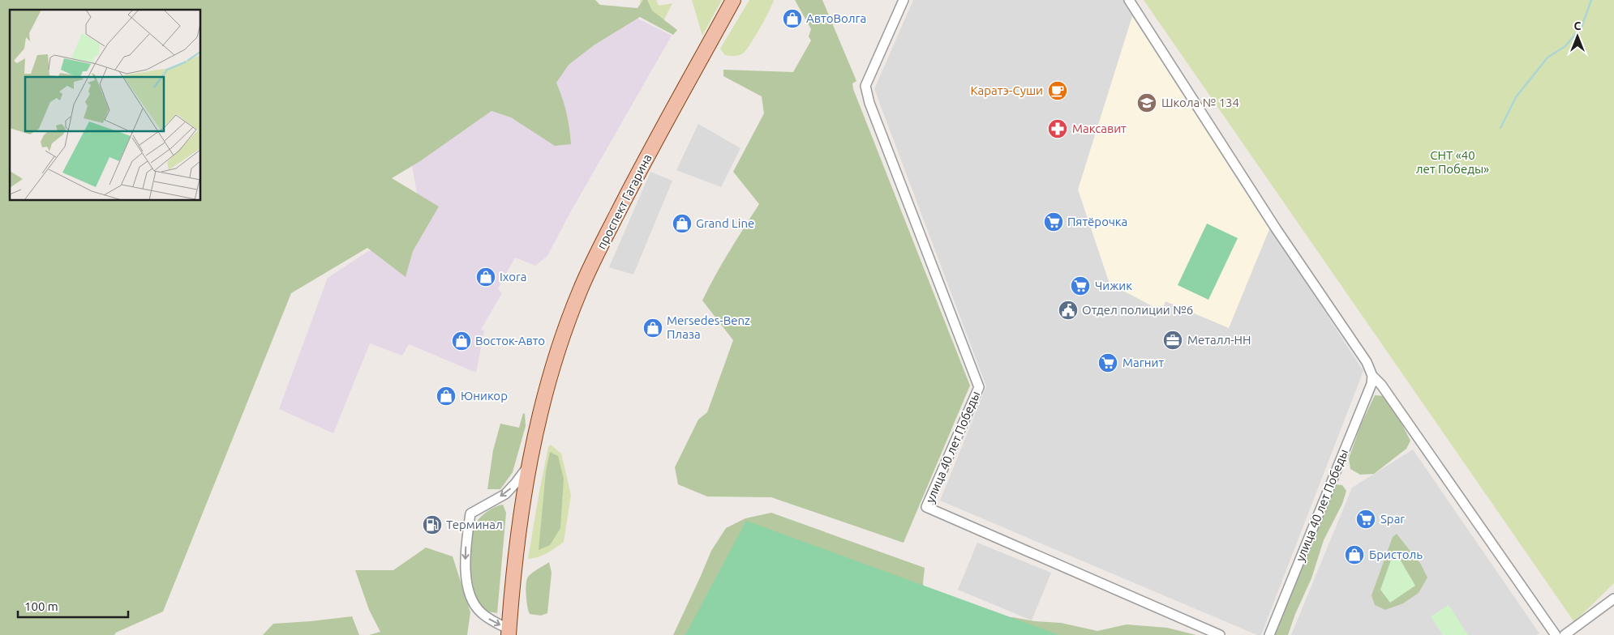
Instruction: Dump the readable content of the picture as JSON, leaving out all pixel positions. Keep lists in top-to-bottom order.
{
  "streets": {
    "main road": ["проспект Гагарина"],
    "street": ["улица 40 лет Победы"]
  },
  "parks": ["СНТ «40 лет Победы»"],
  "places": {
    "shop": [
      "АвтоВолга",
      "Grand Line",
      "Ixora",
      "Mersedes-Benz Плаза",
      "Восток-Авто",
      "Юникор",
      "Бристоль"
    ],
    "cafe": ["Каратэ-Суши"],
    "school or university": ["Школа № 134"],
    "pharmacy": ["Максавит"],
    "supermarket": [
      "Пятёрочка",
      "Чижик",
      "Магнит",
      "Spar"
    ],
    "public building": ["Отдел полиции №6"],
    "office": ["Металл-НН"],
    "fuel station": ["Терминал"]
  },
  "scale_bar": "100 m",
  "north": "top"
}
